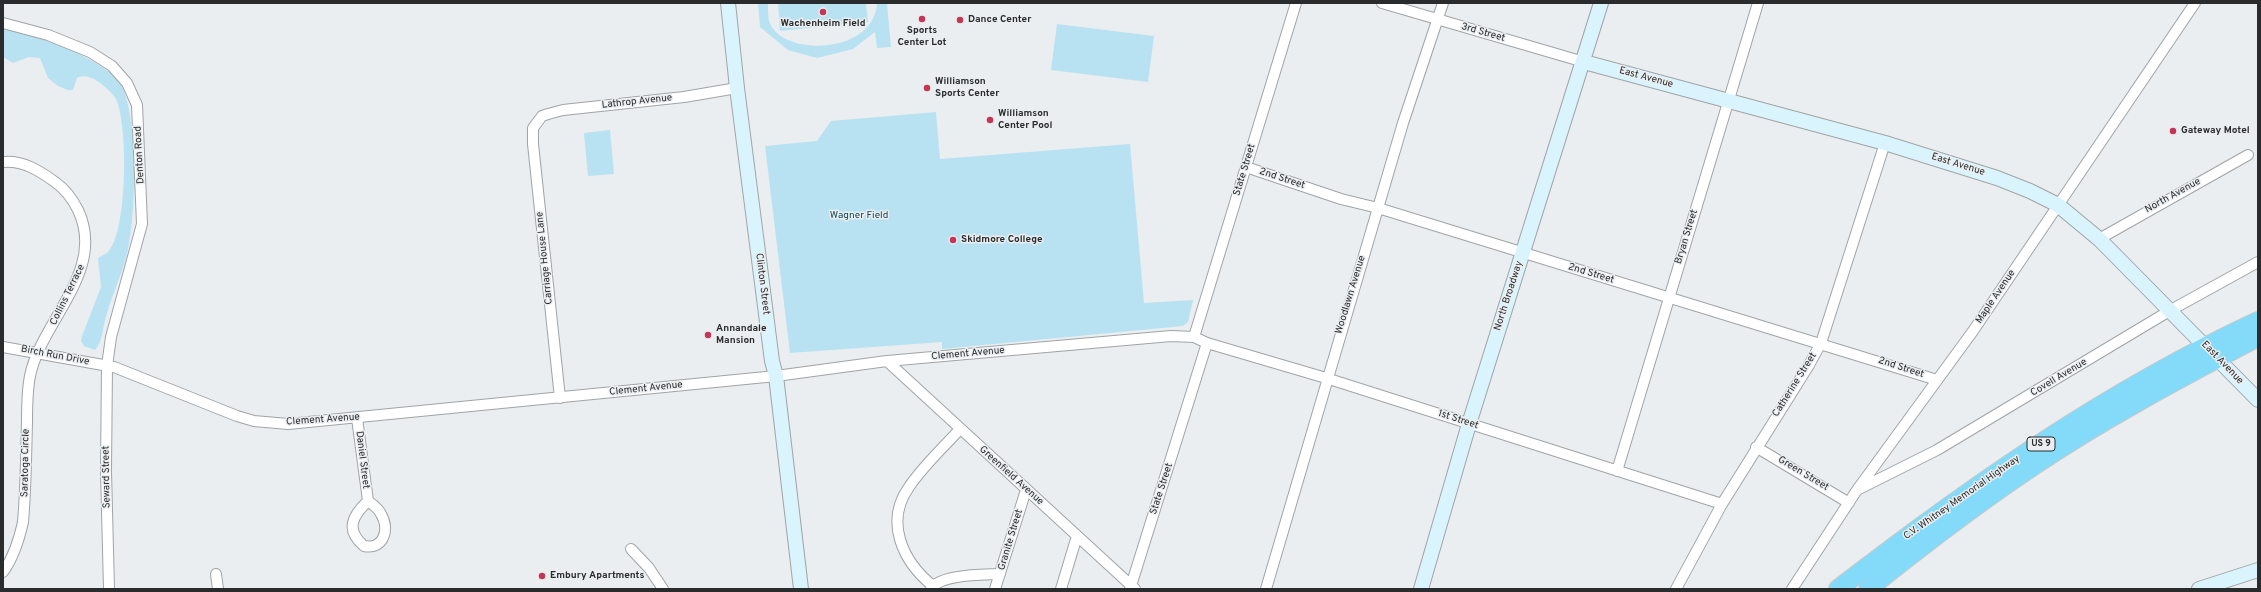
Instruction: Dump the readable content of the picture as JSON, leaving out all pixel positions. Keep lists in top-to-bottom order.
{
  "streets": {
    "highway": ["US 9", "C.V. Whitney Memorial Highway"],
    "street": [
      "3rd Street",
      "East Avenue",
      "Lathrop Avenue",
      "Denton Road",
      "State Street",
      "2nd Street",
      "North Avenue",
      "Bryan Street",
      "Carriage House Lane",
      "Clinton Street",
      "Collins Terrace",
      "Woodlawn Avenue",
      "North Broadway",
      "Maple Avenue",
      "Clement Avenue",
      "Birch Run Drive",
      "Covell Avenue",
      "Catherine Street",
      "1st Street",
      "Daniel Street",
      "Saratoga Circle",
      "Green Street",
      "Greenfield Avenue",
      "Seward Street",
      "Granite Street"
    ]
  },
  "crossings": [
    ["3rd Street", "East Avenue"],
    ["3rd Street", "Woodlawn Avenue"],
    ["3rd Street", "North Broadway"],
    ["East Avenue", "North Avenue"],
    ["East Avenue", "Bryan Street"],
    ["East Avenue", "North Broadway"],
    ["East Avenue", "Maple Avenue"],
    ["East Avenue", "Covell Avenue"],
    ["East Avenue", "Catherine Street"],
    ["East Avenue", "C.V. Whitney Memorial Highway"],
    ["Lathrop Avenue", "Carriage House Lane"],
    ["Lathrop Avenue", "Clinton Street"],
    ["Denton Road", "Clement Avenue"],
    ["Denton Road", "Birch Run Drive"],
    ["Denton Road", "Seward Street"],
    ["State Street", "2nd Street"],
    ["State Street", "Clement Avenue"],
    ["State Street", "1st Street"],
    ["State Street", "Greenfield Avenue"],
    ["2nd Street", "Bryan Street"],
    ["2nd Street", "Woodlawn Avenue"],
    ["2nd Street", "North Broadway"],
    ["2nd Street", "Maple Avenue"],
    ["2nd Street", "Catherine Street"],
    ["Bryan Street", "1st Street"],
    ["Carriage House Lane", "Clement Avenue"],
    ["Clinton Street", "Clement Avenue"],
    ["Collins Terrace", "Birch Run Drive"],
    ["Collins Terrace", "Saratoga Circle"],
    ["Woodlawn Avenue", "1st Street"],
    ["North Broadway", "1st Street"],
    ["Maple Avenue", "Covell Avenue"],
    ["Maple Avenue", "Green Street"],
    ["Clement Avenue", "Birch Run Drive"],
    ["Clement Avenue", "1st Street"],
    ["Clement Avenue", "Daniel Street"],
    ["Clement Avenue", "Greenfield Avenue"],
    ["Clement Avenue", "Seward Street"],
    ["Birch Run Drive", "Saratoga Circle"],
    ["Birch Run Drive", "Seward Street"],
    ["Catherine Street", "1st Street"],
    ["Catherine Street", "Green Street"],
    ["Greenfield Avenue", "Granite Street"]
  ],
  "parks": ["Wagner Field"],
  "places": [
    "Wachenheim Field",
    "Sports Center Lot",
    "Dance Center",
    "Williamson Sports Center",
    "Williamson Center Pool",
    "Gateway Motel",
    "Skidmore College",
    "Annandale Mansion",
    "Embury Apartments"
  ]
}
